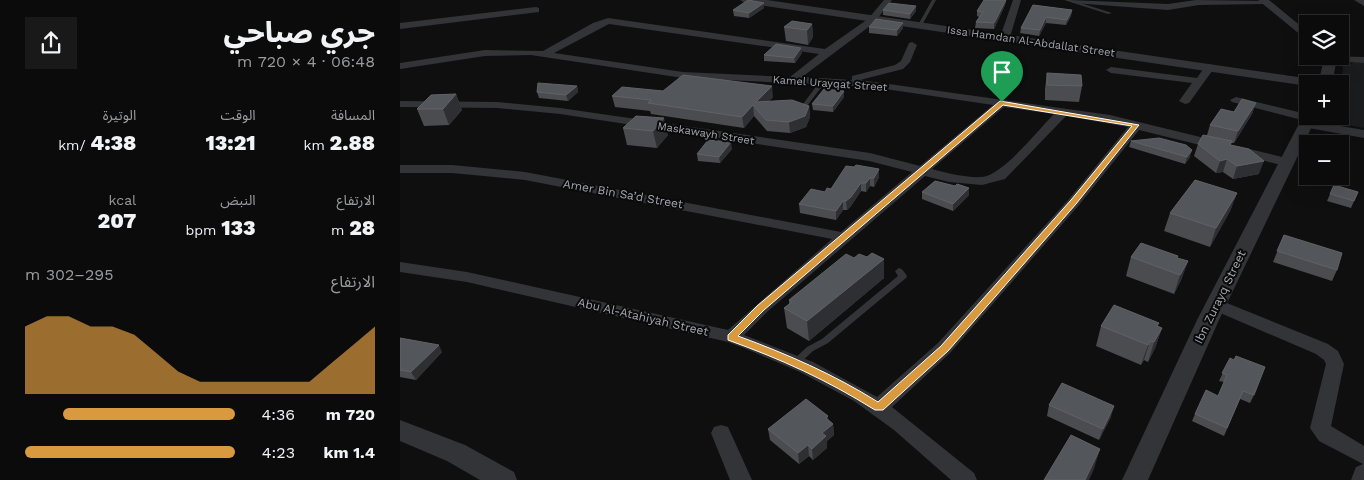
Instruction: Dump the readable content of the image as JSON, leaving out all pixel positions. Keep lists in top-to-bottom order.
{
  "streets": {
    "street": [
      "Issa Hamdan Al-Abdallat Street",
      "Kamel Urayqat Street",
      "Maskawayh Street",
      "Amer Bin Sa’d Street",
      "Ibn Zurayq Street",
      "Abu Al-Atahiyah Street"
    ]
  },
  "crossings": [
    ["Kamel Urayqat Street", "Maskawayh Street"],
    ["Kamel Urayqat Street", "Ibn Zurayq Street"]
  ],
  "page": {
    "heading": ["جري صباحي", "06:48 · 4 × 720 m"],
    "map_buttons": ["+", "−"],
    "stats": [
      ["المسافة", "2.88 km"],
      ["الوقت", "13:21"],
      ["الوتيرة", "4:38 /km"],
      ["الارتفاع", "28 m"],
      ["النبض", "133 bpm"],
      ["kcal", "207"]
    ],
    "chart": ["الارتفاع", "295–302 m"],
    "list": [
      {
        "name": "720 m",
        "note": "4:36"
      },
      {
        "name": "1.4 km",
        "note": "4:23"
      }
    ]
  }
}
